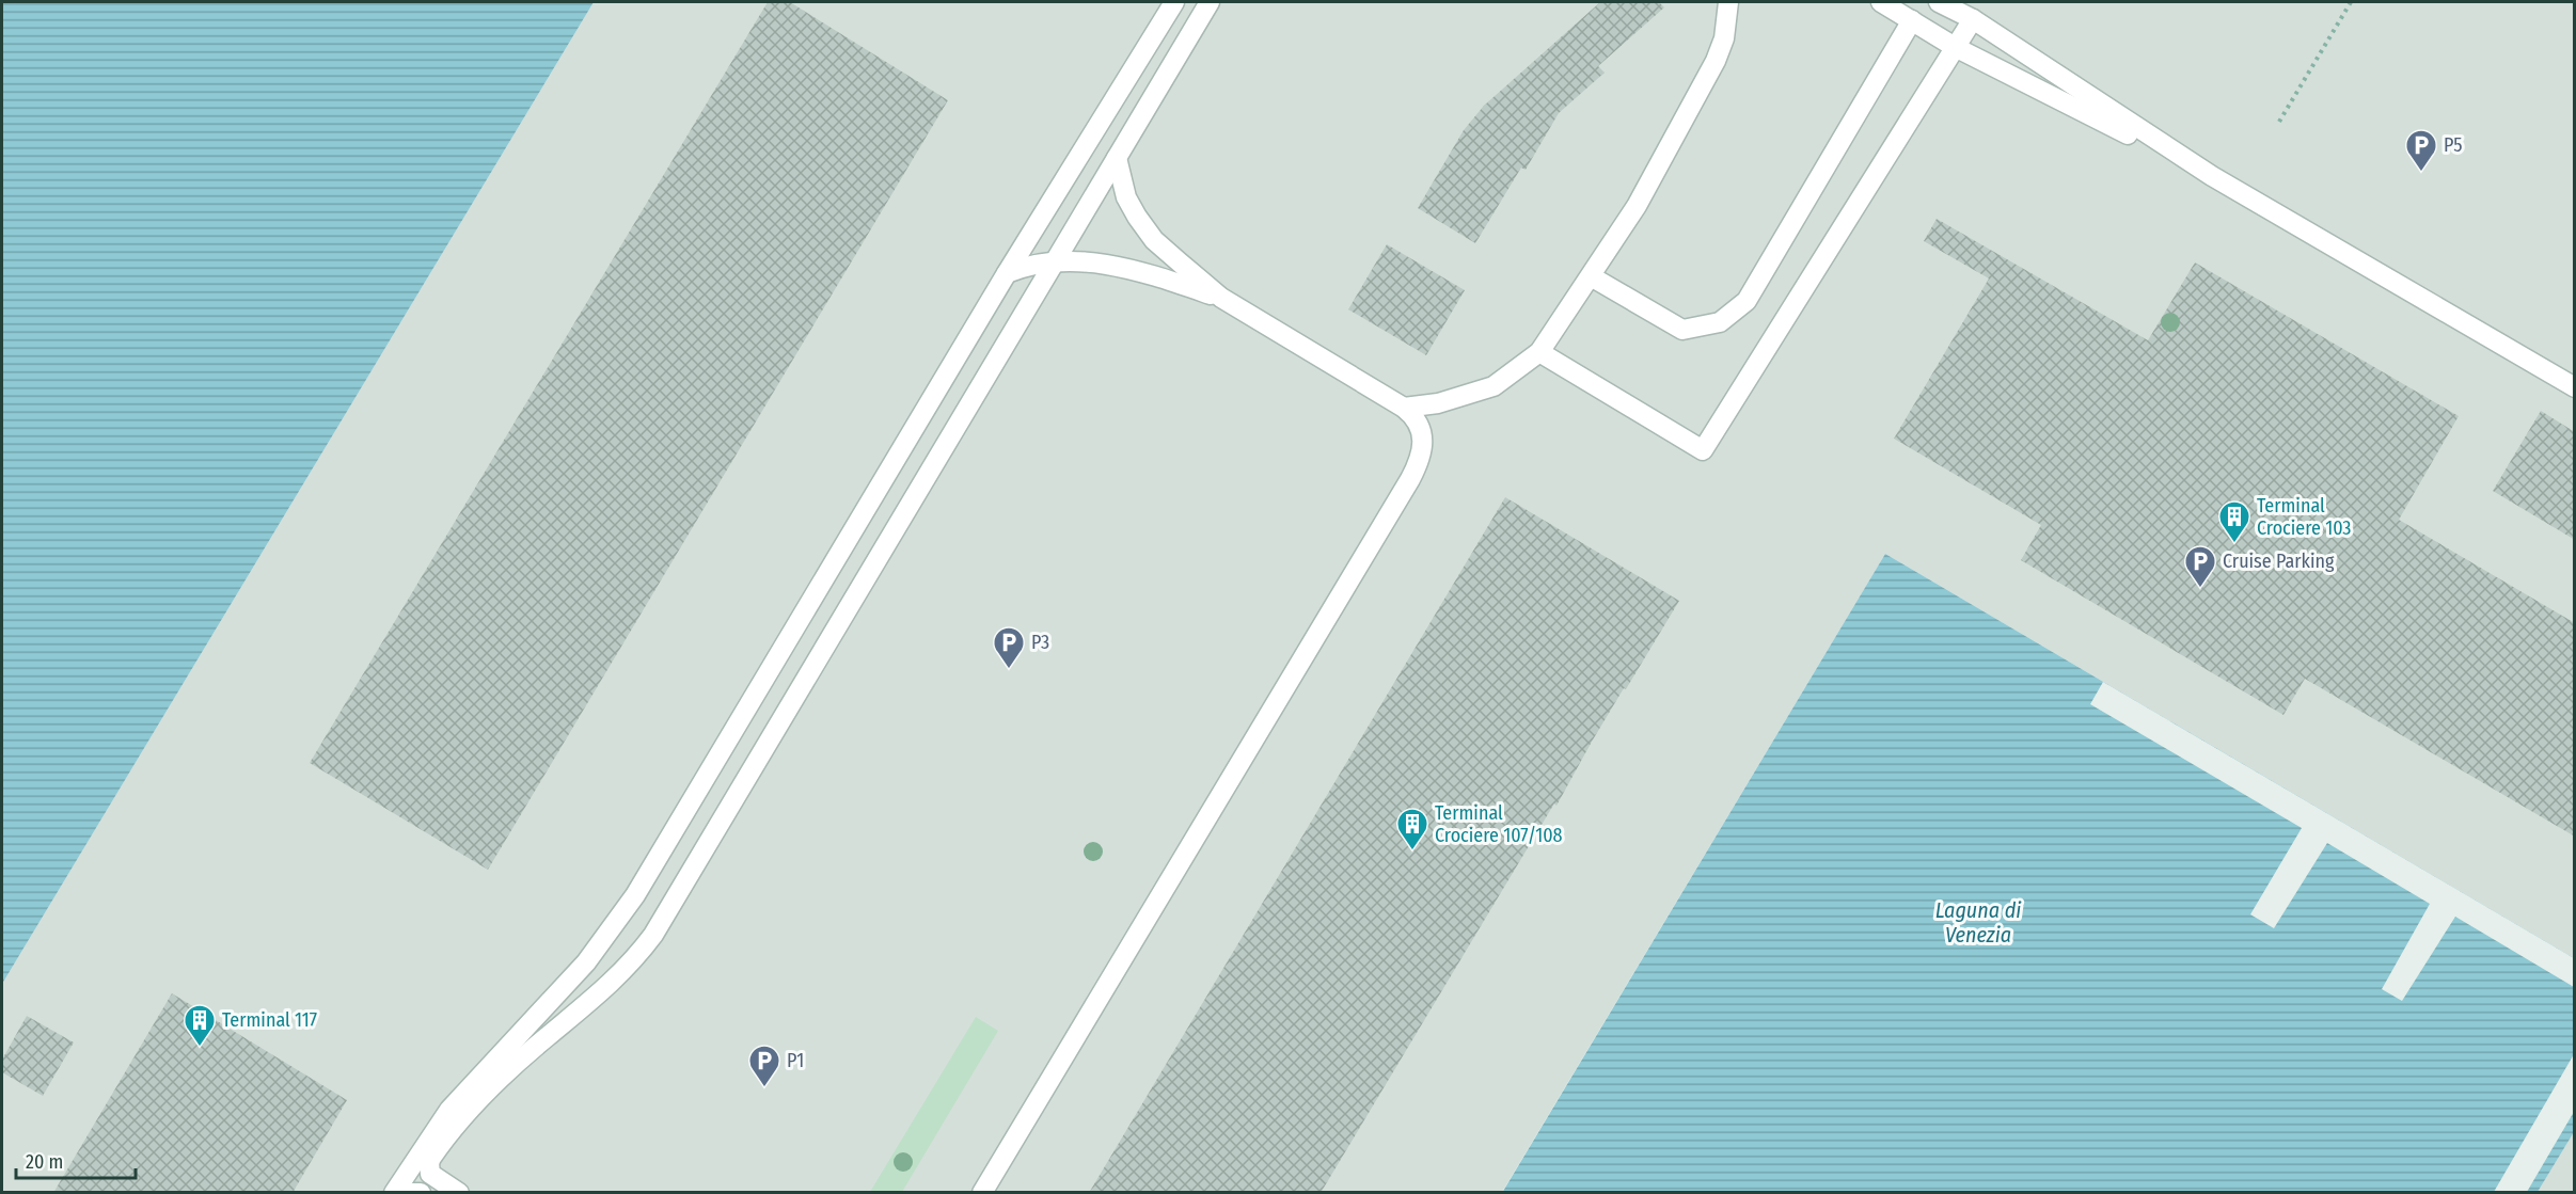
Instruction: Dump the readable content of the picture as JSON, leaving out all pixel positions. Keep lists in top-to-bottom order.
{
  "water": ["Laguna di Venezia"],
  "places": {
    "parking": [
      "P5",
      "Cruise Parking",
      "P3",
      "P1"
    ],
    "building": ["Terminal Crociere 103", "Terminal Crociere 107/108", "Terminal 117"]
  },
  "scale_bar": "20 m"
}
